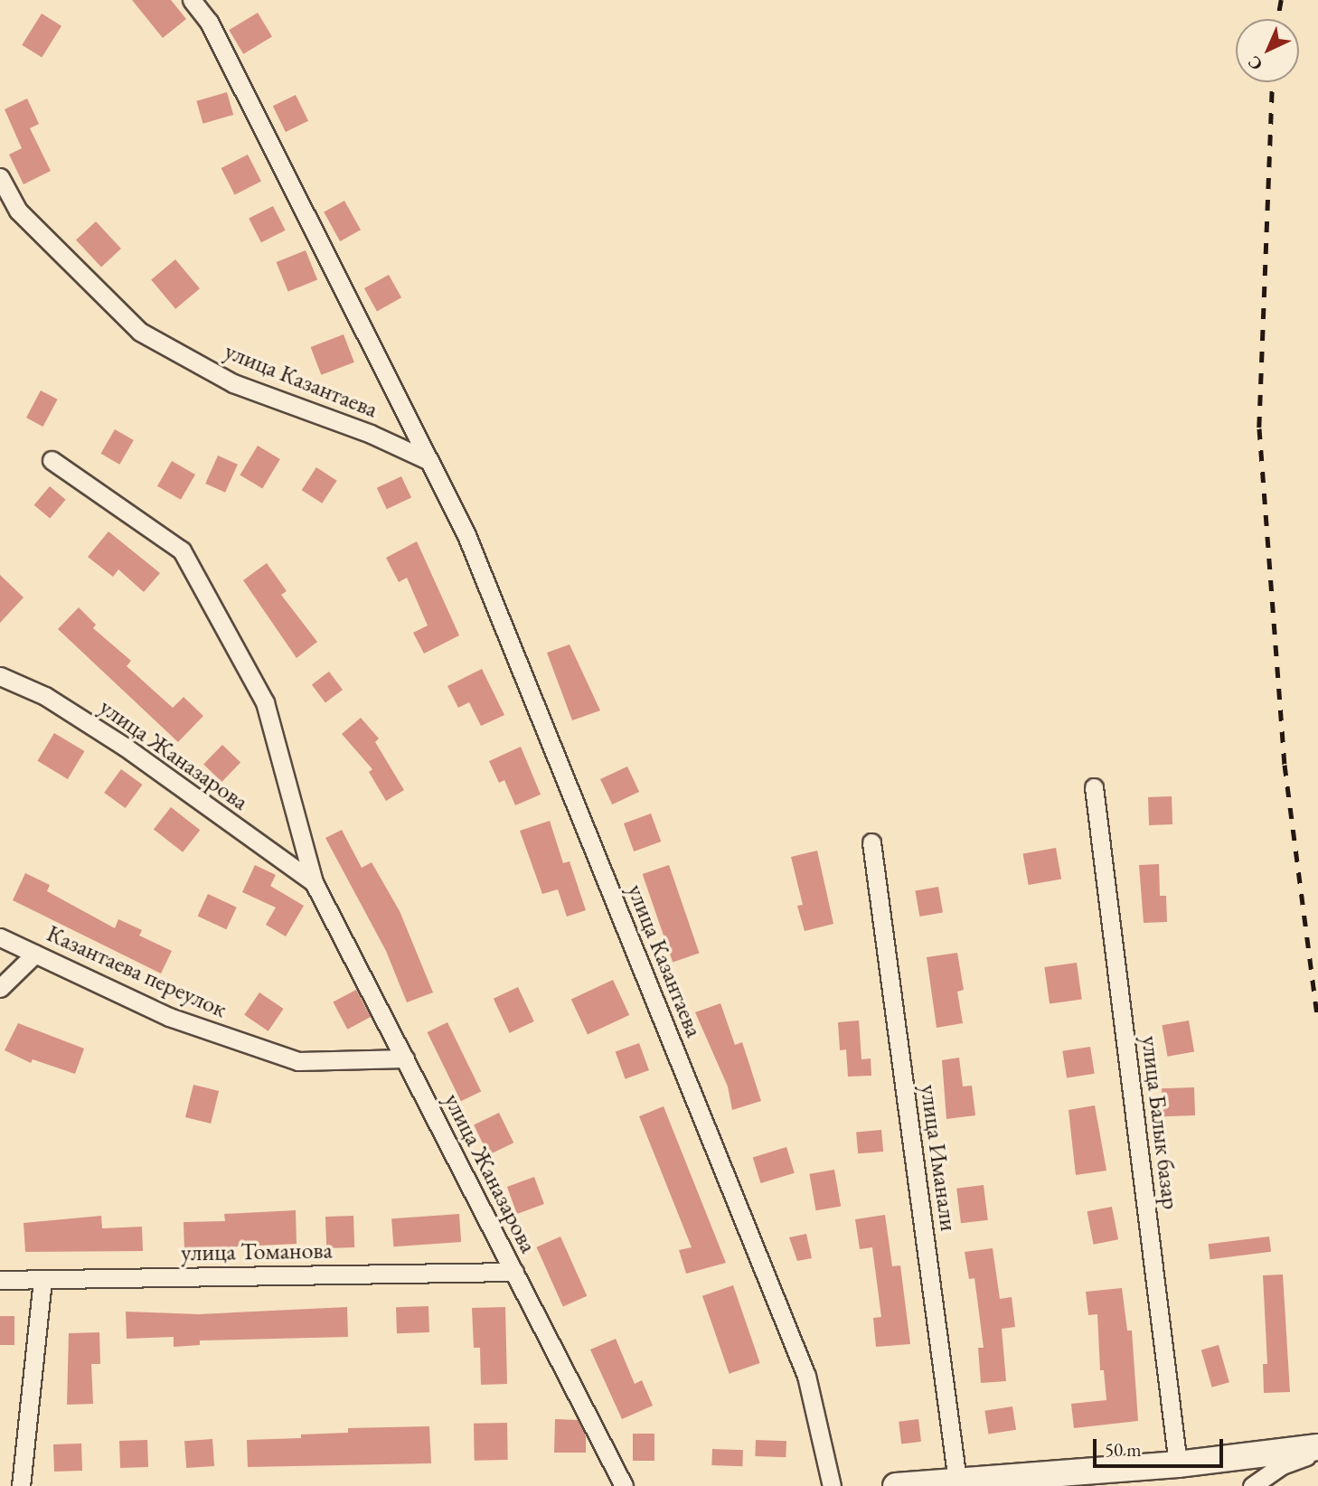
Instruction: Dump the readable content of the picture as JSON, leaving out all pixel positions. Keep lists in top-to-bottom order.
{
  "streets": {
    "street": [
      "улица Казантаева",
      "улица Жаназарова",
      "Казантаева переулок",
      "улица Балык базар",
      "улица Иманали",
      "улица Томанова"
    ]
  },
  "crossings": [
    ["улица Жаназарова", "Казантаева переулок"],
    ["улица Жаназарова", "улица Томанова"]
  ],
  "scale_bar": "50 m",
  "north": "bottom left"
}
